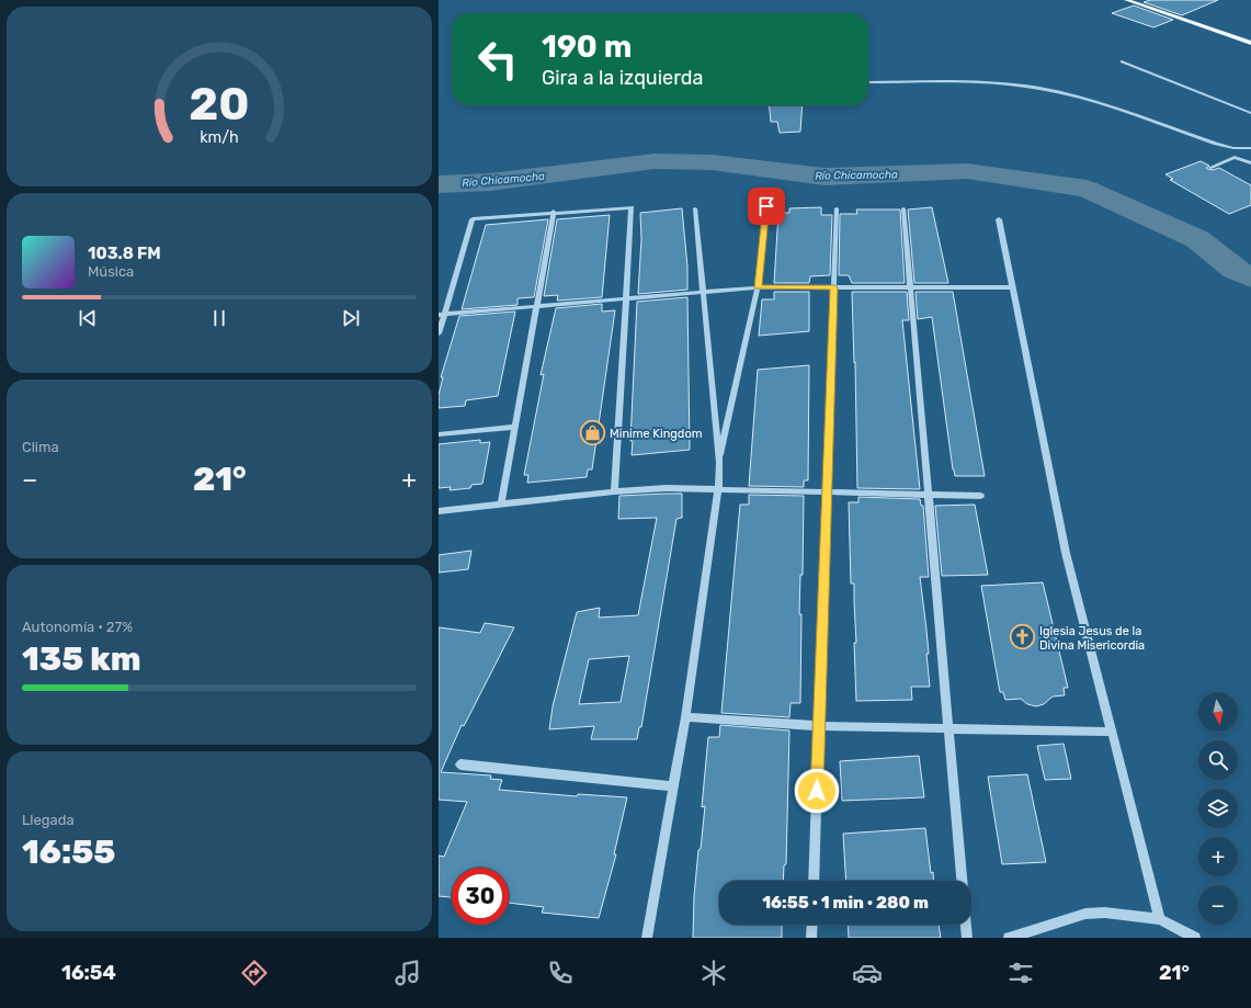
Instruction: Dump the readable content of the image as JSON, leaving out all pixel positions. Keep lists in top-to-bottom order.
{
  "water": ["Río Chicamocha"],
  "places": {
    "shop": ["Minime Kingdom"],
    "church": ["Iglesia Jesus de la Divina Misericordia"]
  },
  "north": "bottom",
  "page": {
    "turn": ["190 m", "Gira a la izquierda"],
    "song": ["103.8 FM", "Música"],
    "tile": [
      "Clima",
      ["Autonomía · 27%", "135 km"],
      ["Llegada", "16:55"]
    ],
    "heat": ["−", "21°", "+"],
    "map_buttons": ["+", "−"],
    "limit": "30",
    "trip": "16:55 · 1 min · 280 m",
    "tabs": ["16:54", "21°"],
    "gauge": ["20", "km/h"]
  }
}
